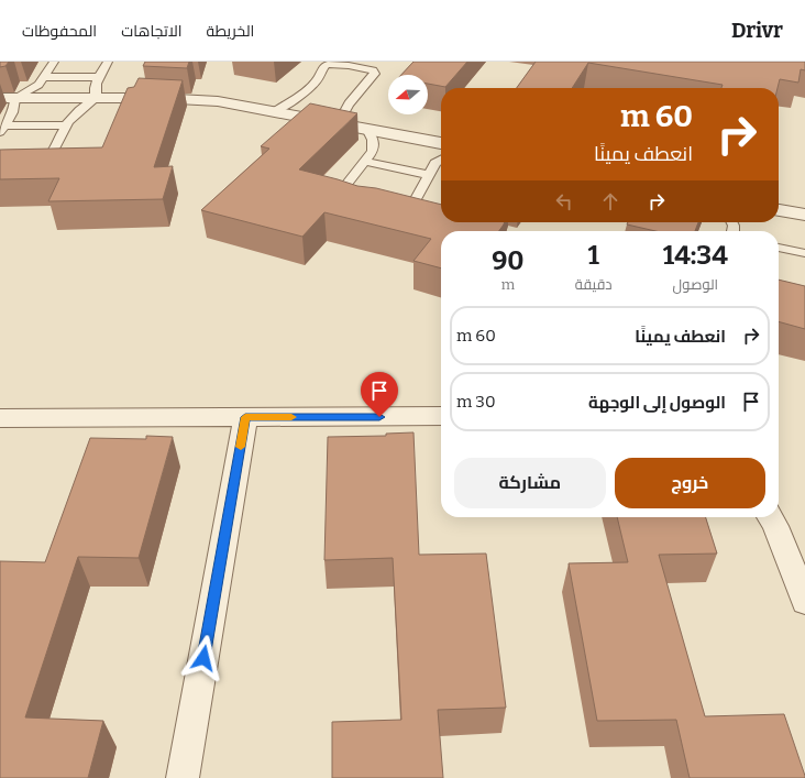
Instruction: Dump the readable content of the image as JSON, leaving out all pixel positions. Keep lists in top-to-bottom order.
{
  "north": "left",
  "page": {
    "header": "Drivr",
    "nav": ["الخريطة", "الاتجاهات", "المحفوظات"],
    "turn": ["60 m", "انعطف يمينًا"],
    "eta": [
      "14:34",
      "الوصول",
      "1",
      "دقيقة",
      "90",
      "m"
    ],
    "list": [
      {
        "name": "انعطف يمينًا",
        "value": "60 m"
      },
      {
        "name": "الوصول إلى الوجهة",
        "value": "30 m"
      }
    ],
    "buttons": ["خروج", "مشاركة"]
  }
}
